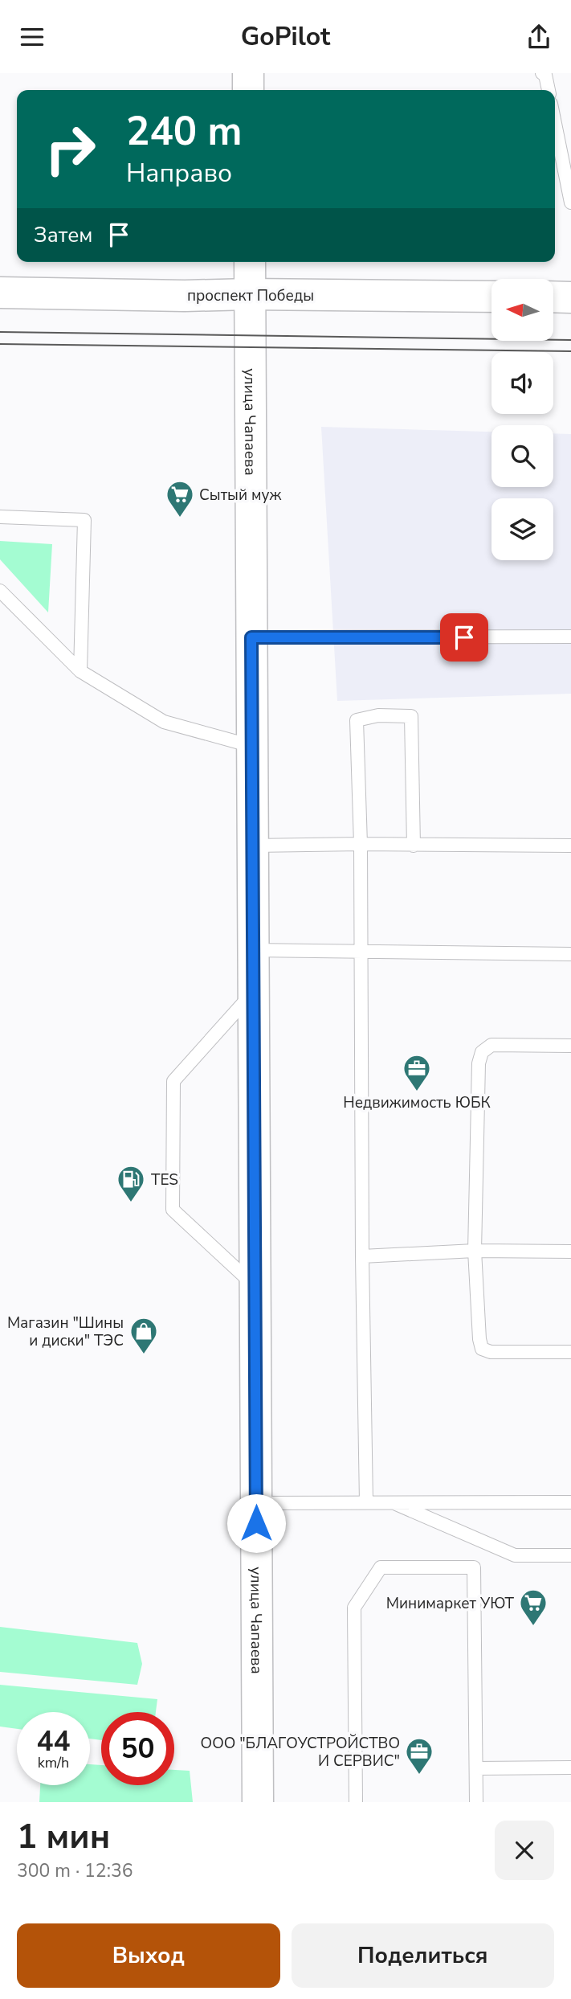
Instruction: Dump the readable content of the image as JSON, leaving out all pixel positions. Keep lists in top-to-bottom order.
{
  "streets": {
    "main road": ["проспект Победы", "улица Чапаева"]
  },
  "crossings": [
    ["проспект Победы", "улица Чапаева"]
  ],
  "places": {
    "supermarket": ["Сытый муж", "Минимаркет УЮТ"],
    "office": ["Недвижимость ЮБК", "ООО \"БЛАГОУСТРОЙСТВО И СЕРВИС\""],
    "fuel station": ["TES"],
    "shop": ["Магазин \"Шины и диски\" ТЭС"]
  },
  "north": "left",
  "page": {
    "header": "GoPilot",
    "turn": ["240 m", "Направо"],
    "then": "Затем",
    "speed": "44 km/h",
    "limit": "50",
    "heading": ["1 мин", "300 m · 12:36"],
    "buttons": ["Выход", "Поделиться"]
  }
}
